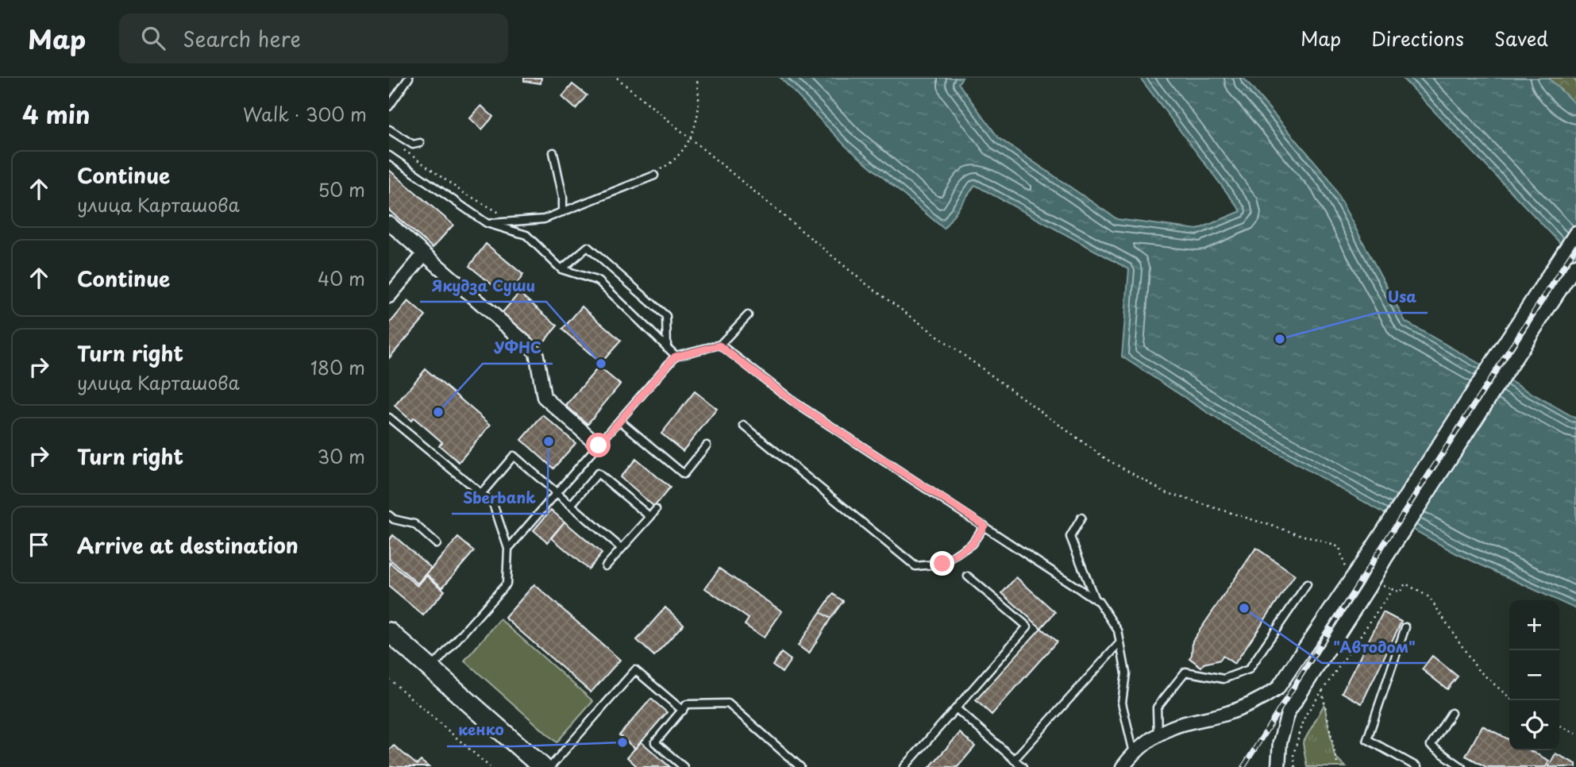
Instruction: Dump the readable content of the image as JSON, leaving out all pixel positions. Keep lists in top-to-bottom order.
{
  "places": [
    "Usa",
    "Якудза Суши",
    "УФНС",
    "Sberbank",
    "\"Автодом\"",
    "кенко"
  ],
  "page": {
    "header": "Map",
    "search": "Search here",
    "nav": ["Map", "Directions", "Saved"],
    "heading": ["4 min", "Walk · 300 m"],
    "list": [
      ["Continue", "улица Карташова", "50 m"],
      ["Continue", "40 m"],
      ["Turn right", "улица Карташова", "180 m"],
      ["Turn right", "30 m"],
      "Arrive at destination"
    ],
    "map_buttons": ["+", "−"]
  }
}
